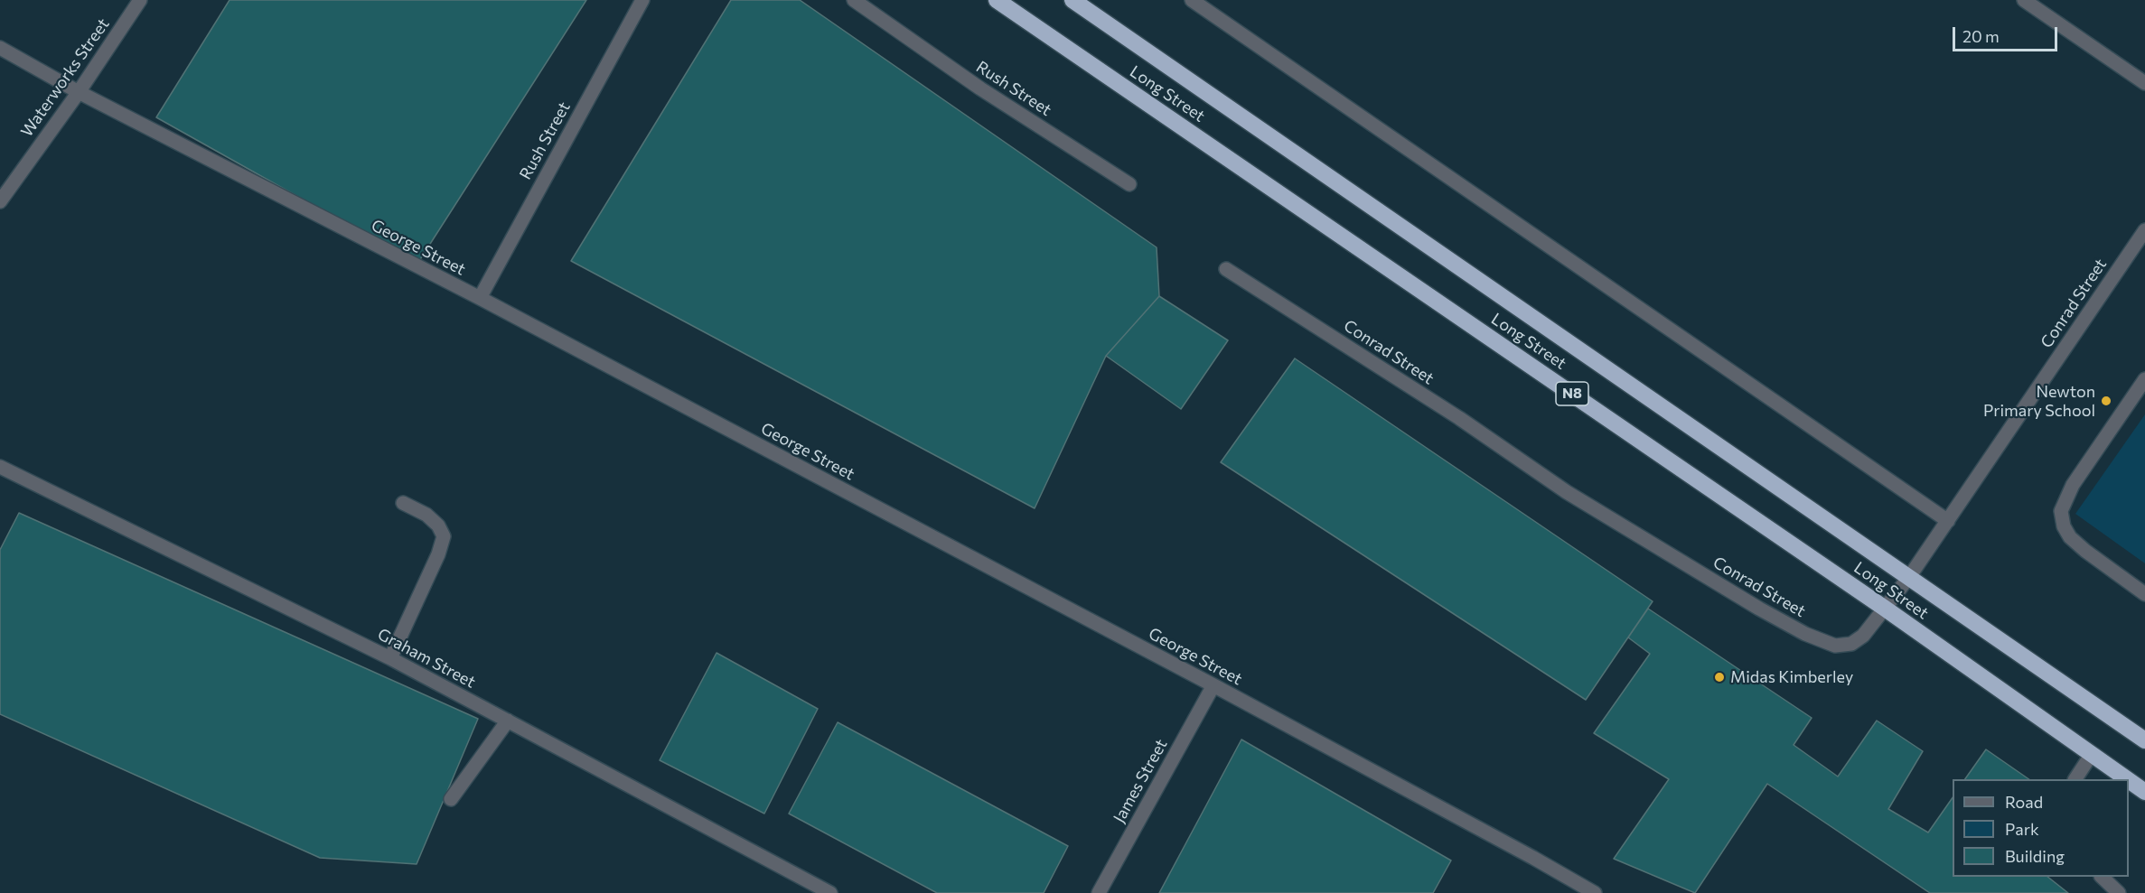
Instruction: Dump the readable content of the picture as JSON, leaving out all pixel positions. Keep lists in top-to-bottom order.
{
  "streets": {
    "highway": ["Long Street", "N8"],
    "street": [
      "Waterworks Street",
      "Rush Street",
      "George Street",
      "Conrad Street",
      "Graham Street",
      "James Street"
    ]
  },
  "crossings": [
    ["Waterworks Street", "George Street"],
    ["Rush Street", "George Street"],
    ["Long Street", "Conrad Street"],
    ["George Street", "James Street"]
  ],
  "places": ["Newton Primary School", "Midas Kimberley"],
  "legend": ["Road", "Park", "Building"],
  "scale_bar": "20 m"
}
